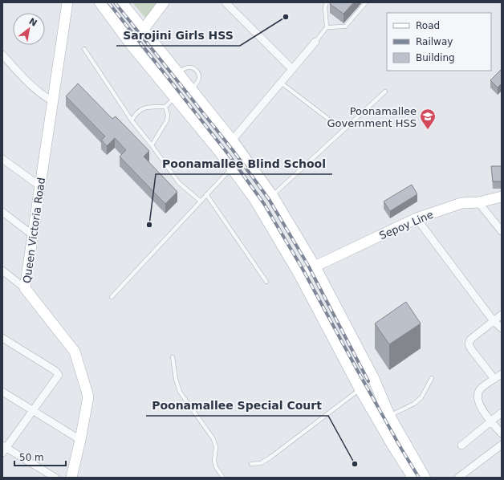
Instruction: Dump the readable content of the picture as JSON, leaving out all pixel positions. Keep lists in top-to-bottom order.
{
  "streets": {
    "street": ["Sepoy Line", "Queen Victoria Road"]
  },
  "places": {
    "other": ["Sarojini Girls HSS", "Poonamallee Blind School", "Poonamallee Special Court"],
    "school or university": ["Poonamallee Government HSS"]
  },
  "legend": ["Road", "Railway", "Building"],
  "scale_bar": "50 m",
  "north": "top right"
}
